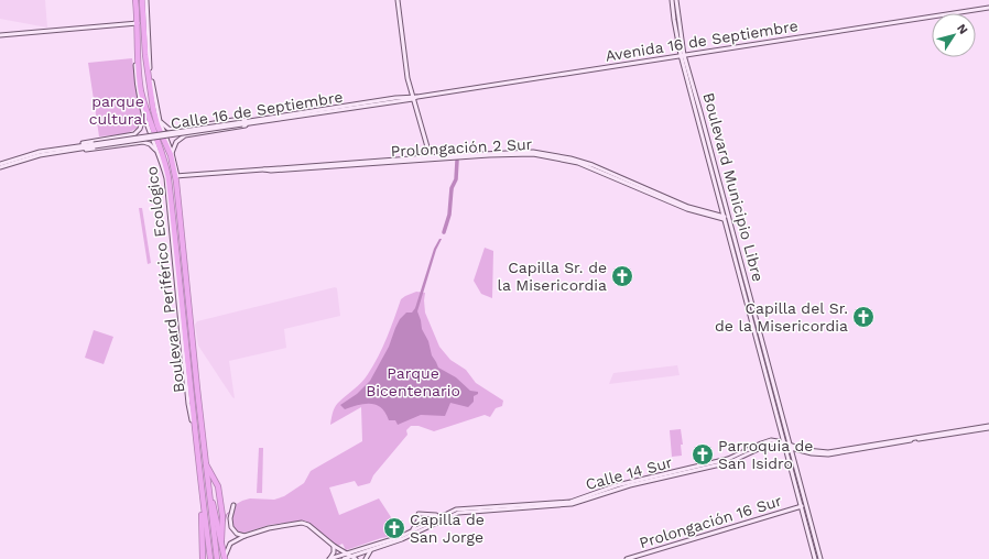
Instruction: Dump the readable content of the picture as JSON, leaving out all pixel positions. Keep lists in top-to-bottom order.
{
  "streets": {
    "highway": ["Boulevard Periférico Ecológico"],
    "main road": [
      "Avenida 16 de Septiembre",
      "Calle 16 de Septiembre",
      "Prolongación 2 Sur",
      "Boulevard Municipio Libre",
      "Calle 14 Sur",
      "Prolongación 16 Sur"
    ]
  },
  "crossings": [
    ["Avenida 16 de Septiembre", "Calle 16 de Septiembre"],
    ["Avenida 16 de Septiembre", "Boulevard Municipio Libre"],
    ["Prolongación 2 Sur", "Boulevard Municipio Libre"],
    ["Prolongación 2 Sur", "Boulevard Periférico Ecológico"],
    ["Boulevard Municipio Libre", "Calle 14 Sur"],
    ["Boulevard Municipio Libre", "Prolongación 16 Sur"]
  ],
  "parks": ["parque cultural", "Parque Bicentenario"],
  "places": {
    "church": [
      "Capilla Sr. de la Misericordia",
      "Capilla del Sr. de la Misericordia",
      "Parroquia de San Isidro",
      "Capilla de San Jorge"
    ]
  },
  "north": "top right"
}
